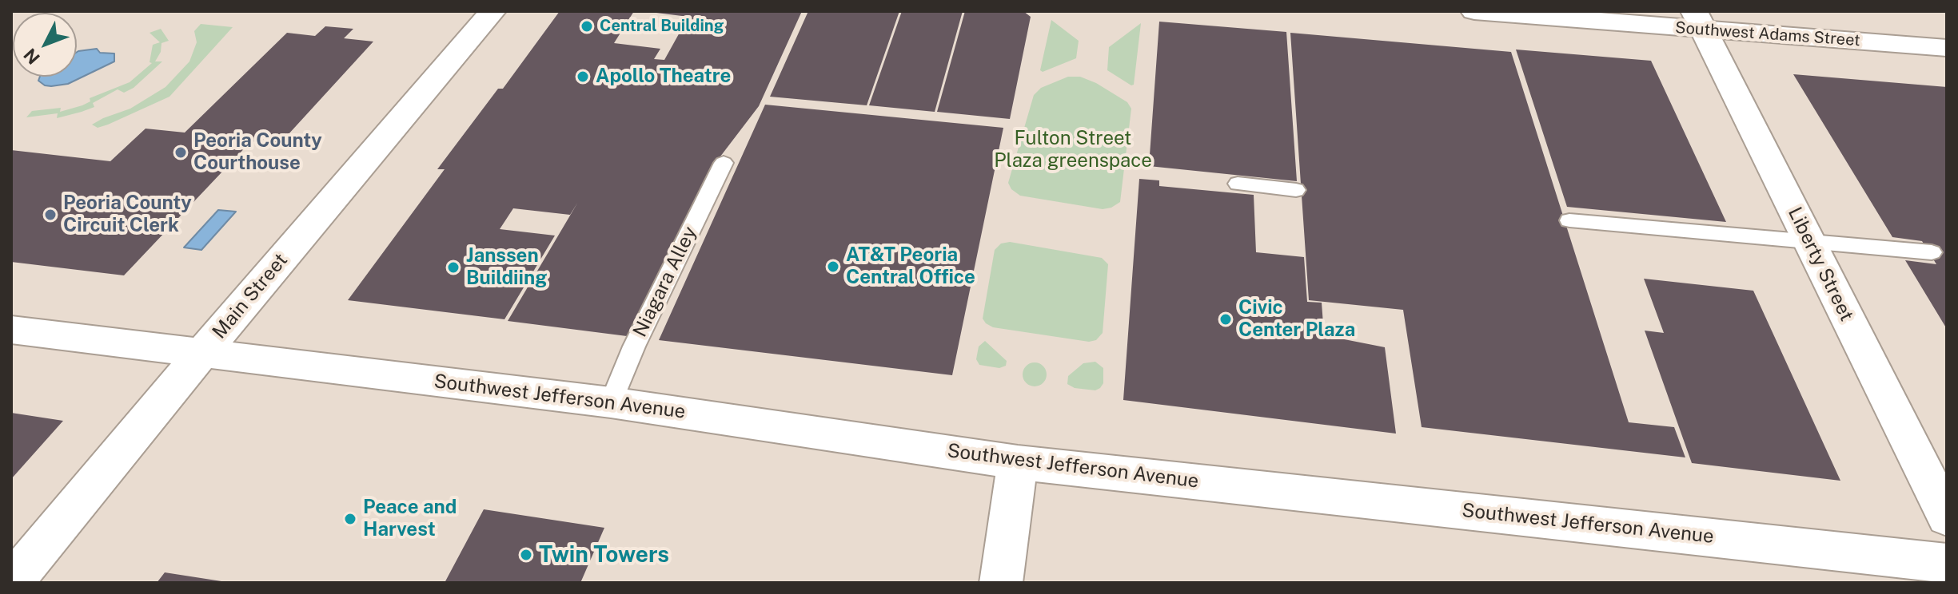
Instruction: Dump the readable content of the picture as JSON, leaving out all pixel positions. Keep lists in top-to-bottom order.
{
  "streets": {
    "main road": [
      "Southwest Adams Street",
      "Liberty Street",
      "Main Street",
      "Southwest Jefferson Avenue"
    ],
    "lane": ["Niagara Alley"]
  },
  "crossings": [
    ["Southwest Adams Street", "Liberty Street"],
    ["Niagara Alley", "Southwest Jefferson Avenue"],
    ["Main Street", "Southwest Jefferson Avenue"]
  ],
  "parks": ["Fulton Street Plaza greenspace"],
  "places": [
    "Central Building",
    "Apollo Theatre",
    "Peoria County Courthouse",
    "Peoria County Circuit Clerk",
    "AT&T Peoria Central Office",
    "Janssen Buildiing",
    "Civic Center Plaza",
    "Peace and Harvest",
    "Twin Towers"
  ],
  "north": "bottom left"
}
